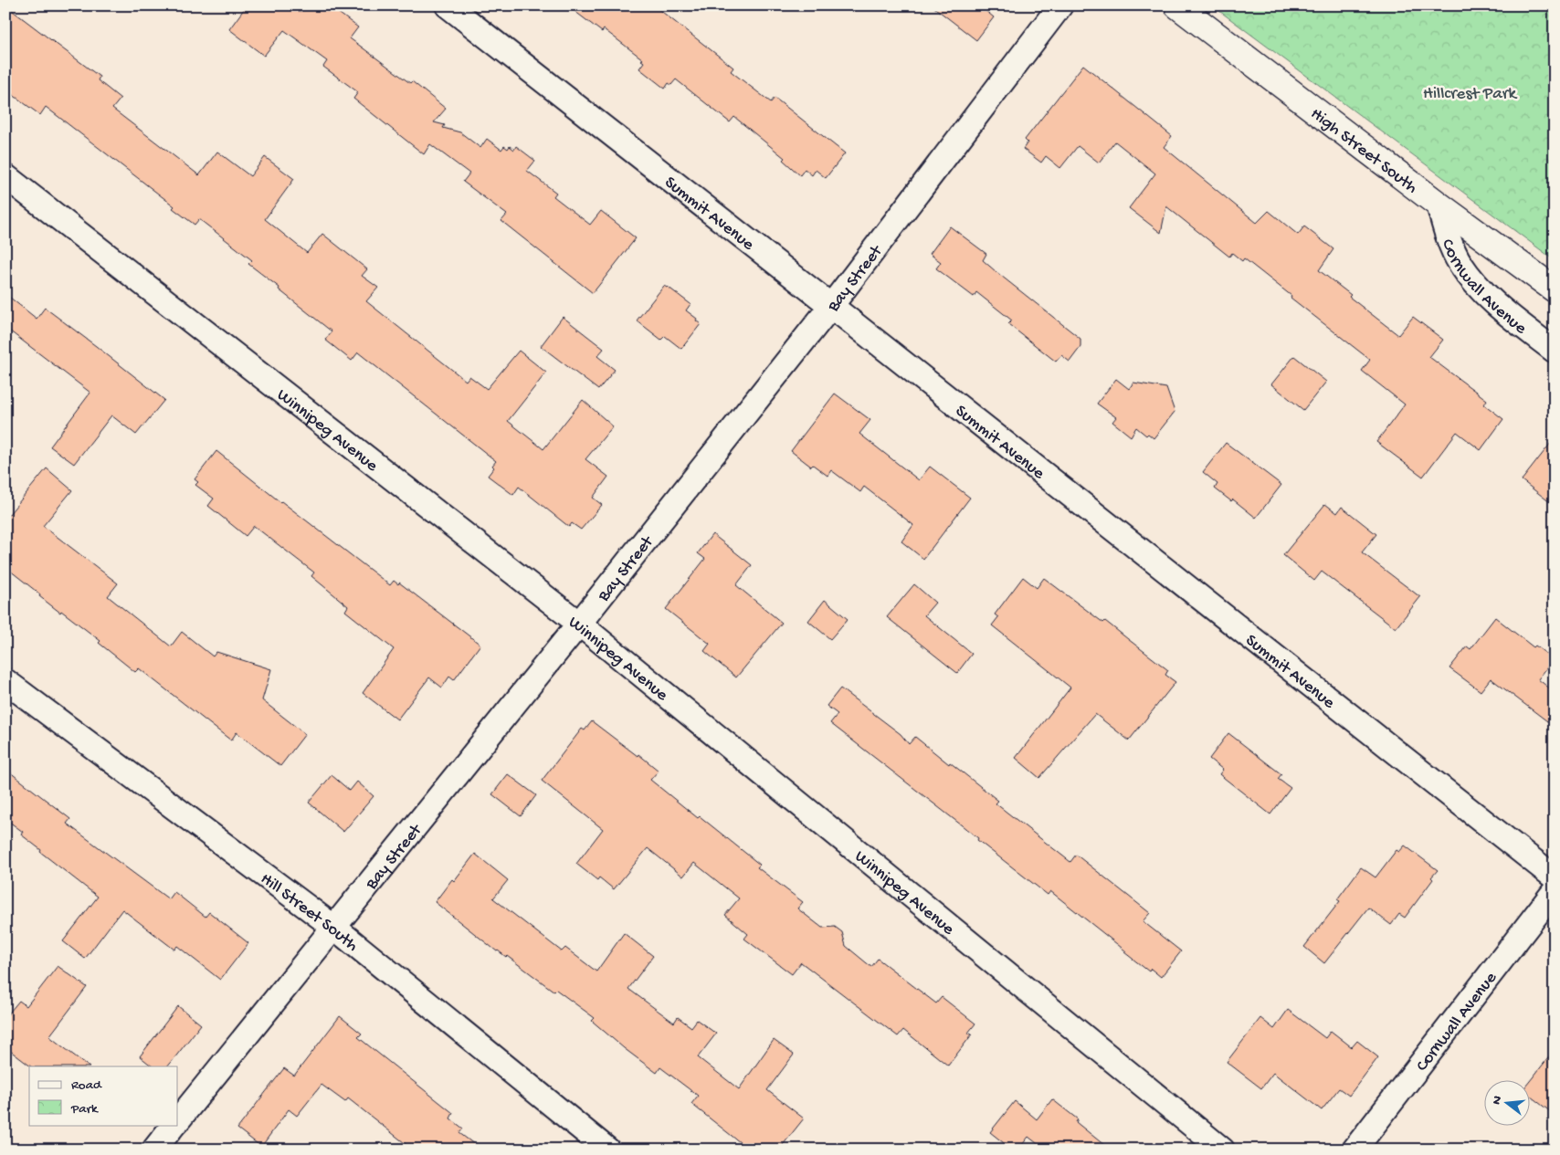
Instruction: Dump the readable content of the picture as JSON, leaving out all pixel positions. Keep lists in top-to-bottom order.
{
  "streets": {
    "main road": ["High Street South"],
    "street": [
      "Summit Avenue",
      "Bay Street",
      "Cornwall Avenue",
      "Winnipeg Avenue",
      "Hill Street South"
    ]
  },
  "crossings": [
    ["High Street South", "Cornwall Avenue"],
    ["Summit Avenue", "Bay Street"],
    ["Bay Street", "Winnipeg Avenue"],
    ["Bay Street", "Hill Street South"]
  ],
  "parks": ["Hillcrest Park"],
  "legend": ["Road", "Park"],
  "north": "left"
}
